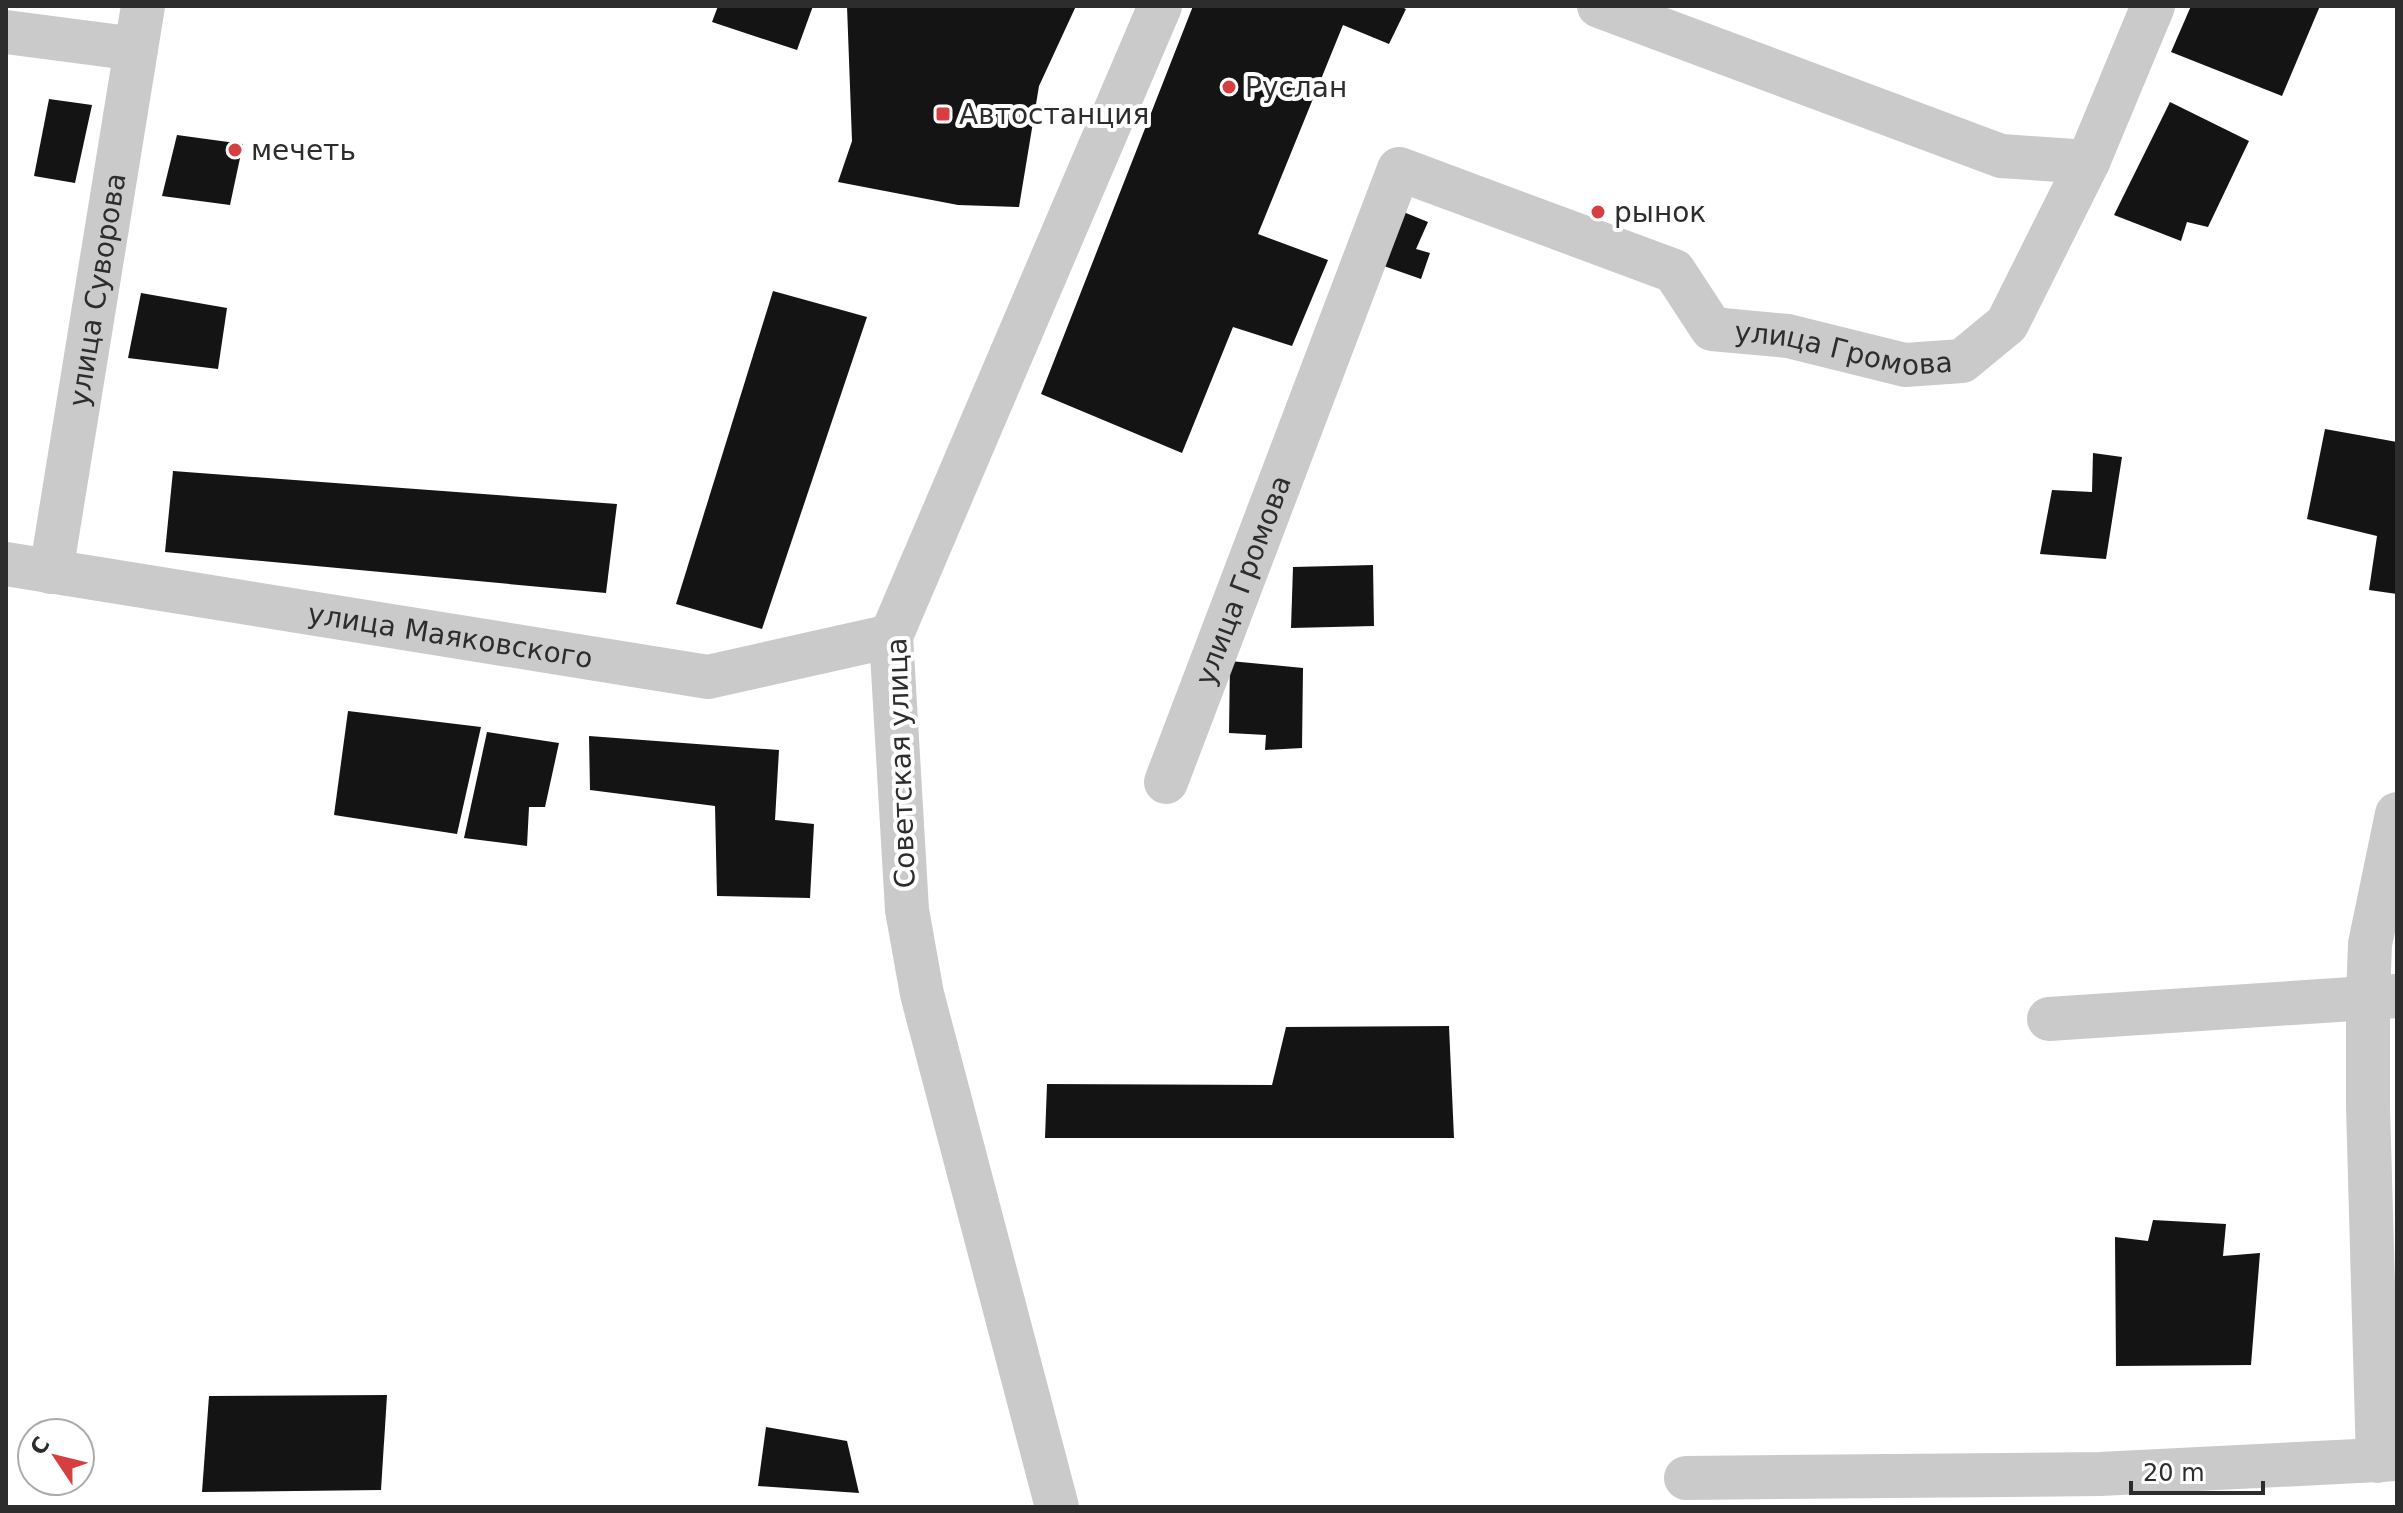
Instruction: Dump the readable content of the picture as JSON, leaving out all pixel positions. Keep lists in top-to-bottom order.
{
  "streets": {
    "street": [
      "улица Суворова",
      "улица Громова",
      "улица Маяковского",
      "Советская улица"
    ]
  },
  "crossings": [
    ["улица Суворова", "улица Маяковского"],
    ["улица Маяковского", "Советская улица"]
  ],
  "places": {
    "other": ["Руслан", "мечеть", "рынок"],
    "transit": ["Автостанция"]
  },
  "scale_bar": "20 m",
  "north": "top left"
}
